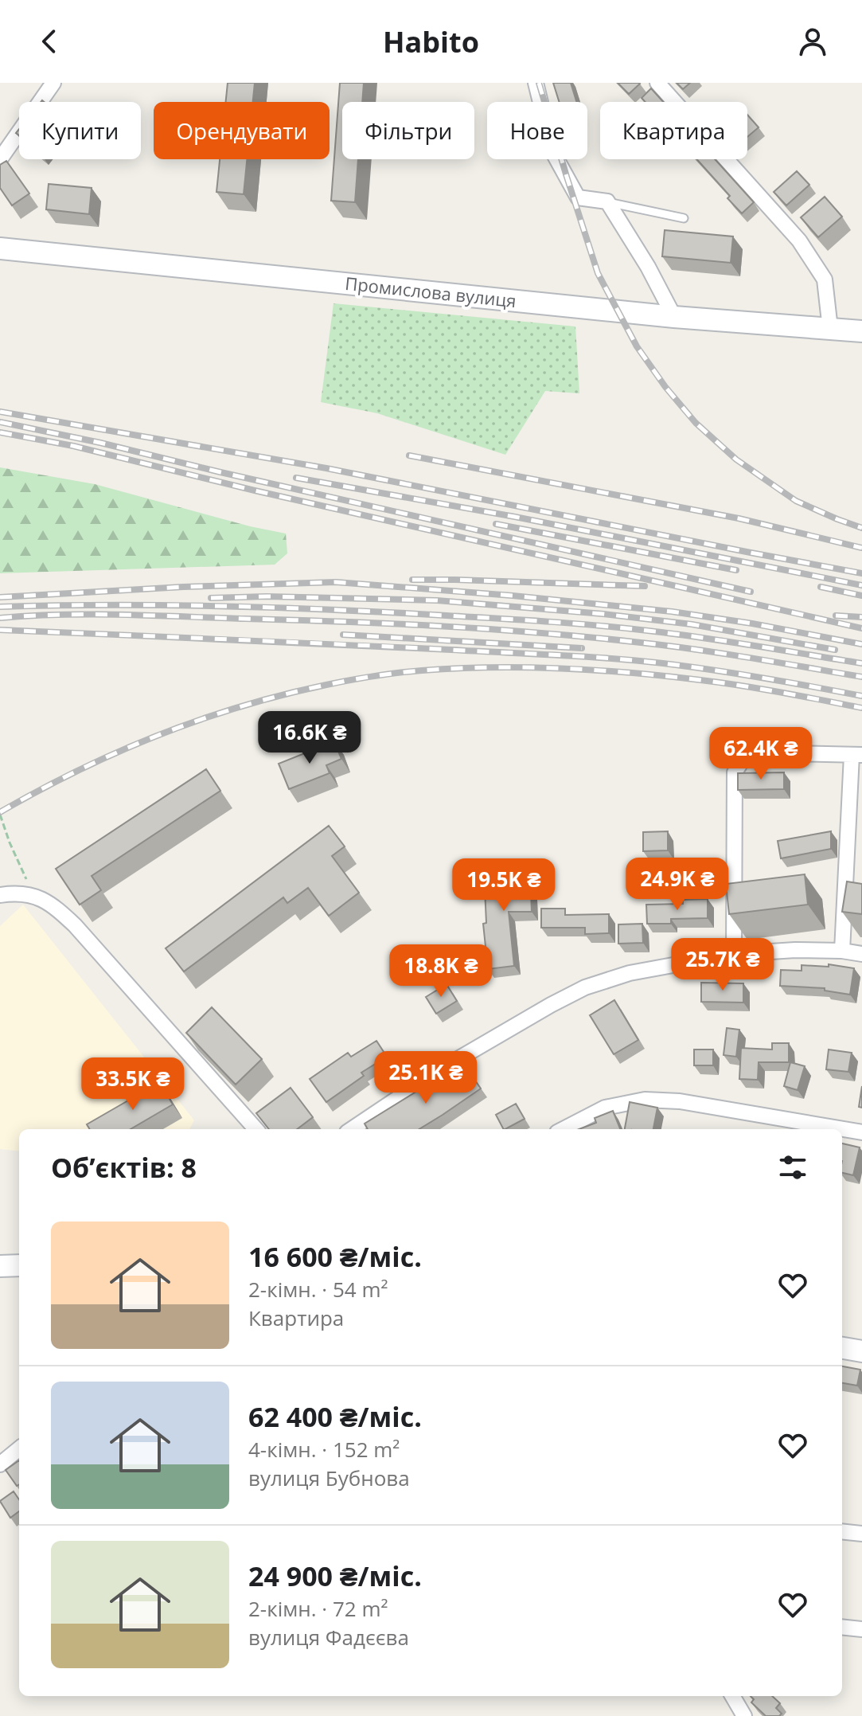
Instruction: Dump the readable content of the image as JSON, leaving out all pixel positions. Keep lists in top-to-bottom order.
{
  "streets": {
    "main road": ["Промислова вулиця"]
  },
  "page": {
    "header": "Habito",
    "chip": [
      "Купити",
      "Орендувати",
      "Фільтри",
      "Нове",
      "Квартира"
    ],
    "price": [
      "16.6K ₴",
      "62.4K ₴",
      "24.9K ₴",
      "19.5K ₴",
      "25.7K ₴",
      "18.8K ₴",
      "25.1K ₴",
      "33.5K ₴"
    ],
    "heading": "Об’єктів: 8",
    "list": [
      {
        "name": "16 600 ₴/міс.",
        "note": "2-кімн. · 54 m² · Квартира"
      },
      {
        "name": "62 400 ₴/міс.",
        "note": "4-кімн. · 152 m² · вулиця Бубнова"
      },
      {
        "name": "24 900 ₴/міс.",
        "note": "2-кімн. · 72 m² · вулиця Фадєєва"
      }
    ]
  }
}
